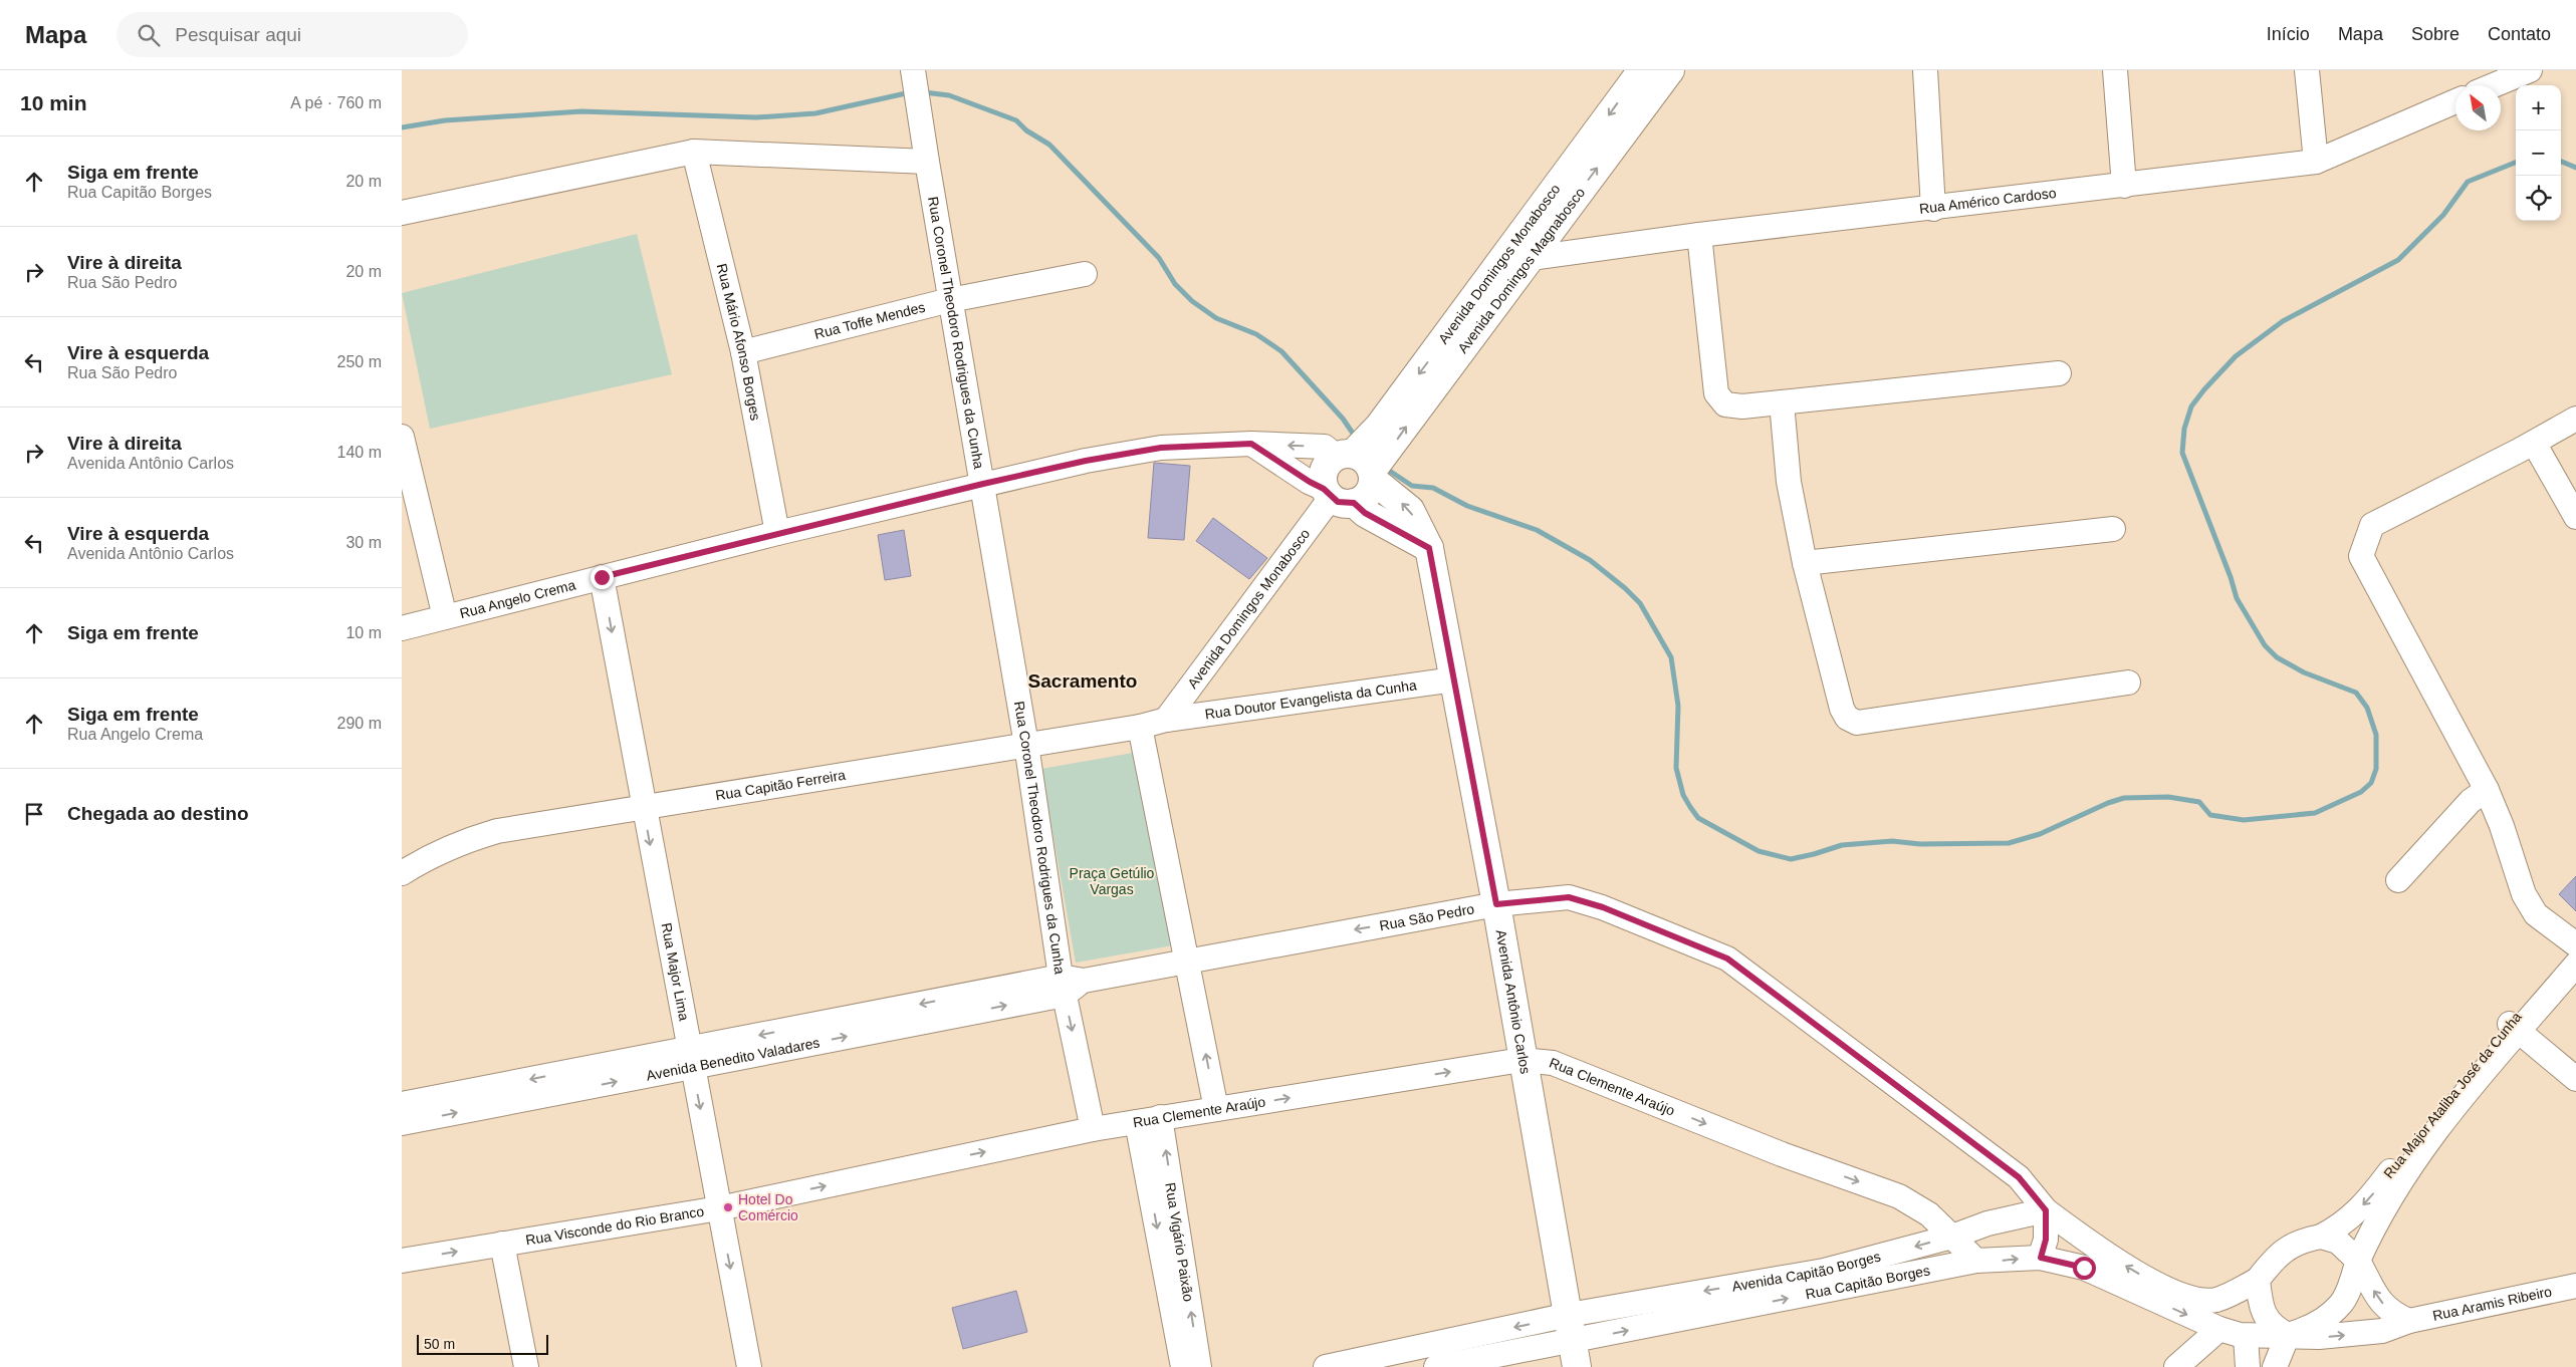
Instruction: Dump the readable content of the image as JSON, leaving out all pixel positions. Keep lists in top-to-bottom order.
{
  "streets": {
    "main road": ["Avenida Domingos Monabosco", "Avenida Domingos Magnabosco", "Avenida Antônio Carlos"],
    "street": [
      "Rua Américo Cardoso",
      "Rua Toffe Mendes",
      "Rua Coronel Theodoro Rodrigues da Cunha",
      "Rua Mário Afonso Borges",
      "Rua Angelo Crema",
      "Rua Doutor Evangelista da Cunha",
      "Rua Capitão Ferreira",
      "Rua São Pedro",
      "Rua Major Lima",
      "Avenida Benedito Valadares",
      "Rua Clemente Araújo",
      "Rua Major Ataliba José da Cunha",
      "Rua Visconde do Rio Branco",
      "Rua Vigário Paixão",
      "Avenida Capitão Borges",
      "Rua Capitão Borges",
      "Rua Aramis Ribeiro"
    ]
  },
  "crossings": [
    ["Rua Américo Cardoso", "Avenida Domingos Monabosco"],
    ["Rua Américo Cardoso", "Avenida Domingos Magnabosco"],
    ["Avenida Domingos Monabosco", "Avenida Domingos Magnabosco"],
    ["Avenida Domingos Monabosco", "Rua Angelo Crema"],
    ["Avenida Domingos Monabosco", "Rua Doutor Evangelista da Cunha"],
    ["Avenida Domingos Monabosco", "Rua Capitão Ferreira"],
    ["Avenida Domingos Monabosco", "Avenida Antônio Carlos"],
    ["Avenida Domingos Magnabosco", "Rua Angelo Crema"],
    ["Avenida Domingos Magnabosco", "Avenida Antônio Carlos"],
    ["Rua Toffe Mendes", "Rua Coronel Theodoro Rodrigues da Cunha"],
    ["Rua Toffe Mendes", "Rua Mário Afonso Borges"],
    ["Rua Coronel Theodoro Rodrigues da Cunha", "Rua Angelo Crema"],
    ["Rua Coronel Theodoro Rodrigues da Cunha", "Rua Capitão Ferreira"],
    ["Rua Coronel Theodoro Rodrigues da Cunha", "Rua São Pedro"],
    ["Rua Coronel Theodoro Rodrigues da Cunha", "Avenida Benedito Valadares"],
    ["Rua Coronel Theodoro Rodrigues da Cunha", "Rua Clemente Araújo"],
    ["Rua Coronel Theodoro Rodrigues da Cunha", "Rua Visconde do Rio Branco"],
    ["Rua Mário Afonso Borges", "Rua Angelo Crema"],
    ["Rua Angelo Crema", "Rua Major Lima"],
    ["Rua Angelo Crema", "Avenida Antônio Carlos"],
    ["Rua Doutor Evangelista da Cunha", "Rua Capitão Ferreira"],
    ["Rua Doutor Evangelista da Cunha", "Avenida Antônio Carlos"],
    ["Rua Capitão Ferreira", "Rua Major Lima"],
    ["Rua São Pedro", "Avenida Antônio Carlos"],
    ["Rua São Pedro", "Avenida Benedito Valadares"],
    ["Rua São Pedro", "Avenida Capitão Borges"],
    ["Rua Major Lima", "Avenida Benedito Valadares"],
    ["Rua Major Lima", "Rua Visconde do Rio Branco"],
    ["Avenida Antônio Carlos", "Rua Clemente Araújo"],
    ["Avenida Antônio Carlos", "Avenida Capitão Borges"],
    ["Avenida Antônio Carlos", "Rua Capitão Borges"],
    ["Rua Clemente Araújo", "Rua Visconde do Rio Branco"],
    ["Rua Clemente Araújo", "Rua Vigário Paixão"],
    ["Rua Clemente Araújo", "Avenida Capitão Borges"],
    ["Rua Clemente Araújo", "Rua Capitão Borges"],
    ["Rua Major Ataliba José da Cunha", "Rua Capitão Borges"],
    ["Rua Major Ataliba José da Cunha", "Rua Aramis Ribeiro"],
    ["Rua Capitão Borges", "Rua Aramis Ribeiro"]
  ],
  "one_way": [
    "Avenida Domingos Monabosco",
    "Avenida Domingos Magnabosco",
    "Rua Major Lima",
    "Rua Clemente Araújo",
    "Rua Visconde do Rio Branco",
    "Avenida Capitão Borges",
    "Rua Capitão Borges",
    "Rua Aramis Ribeiro"
  ],
  "districts": ["Sacramento"],
  "parks": ["Praça Getúlio Vargas"],
  "places": ["Hotel Do Comércio"],
  "scale_bar": "50 m",
  "north": "top left",
  "page": {
    "header": "Mapa",
    "search": "Pesquisar aqui",
    "nav": [
      "Início",
      "Mapa",
      "Sobre",
      "Contato"
    ],
    "heading": ["10 min", "A pé · 760 m"],
    "map_buttons": ["+", "−"],
    "list": [
      ["Siga em frente", "Rua Capitão Borges", "20 m"],
      ["Vire à direita", "Rua São Pedro", "20 m"],
      ["Vire à esquerda", "Rua São Pedro", "250 m"],
      ["Vire à direita", "Avenida Antônio Carlos", "140 m"],
      ["Vire à esquerda", "Avenida Antônio Carlos", "30 m"],
      ["Siga em frente", "10 m"],
      ["Siga em frente", "Rua Angelo Crema", "290 m"],
      "Chegada ao destino"
    ],
    "scale": "50 m"
  }
}
